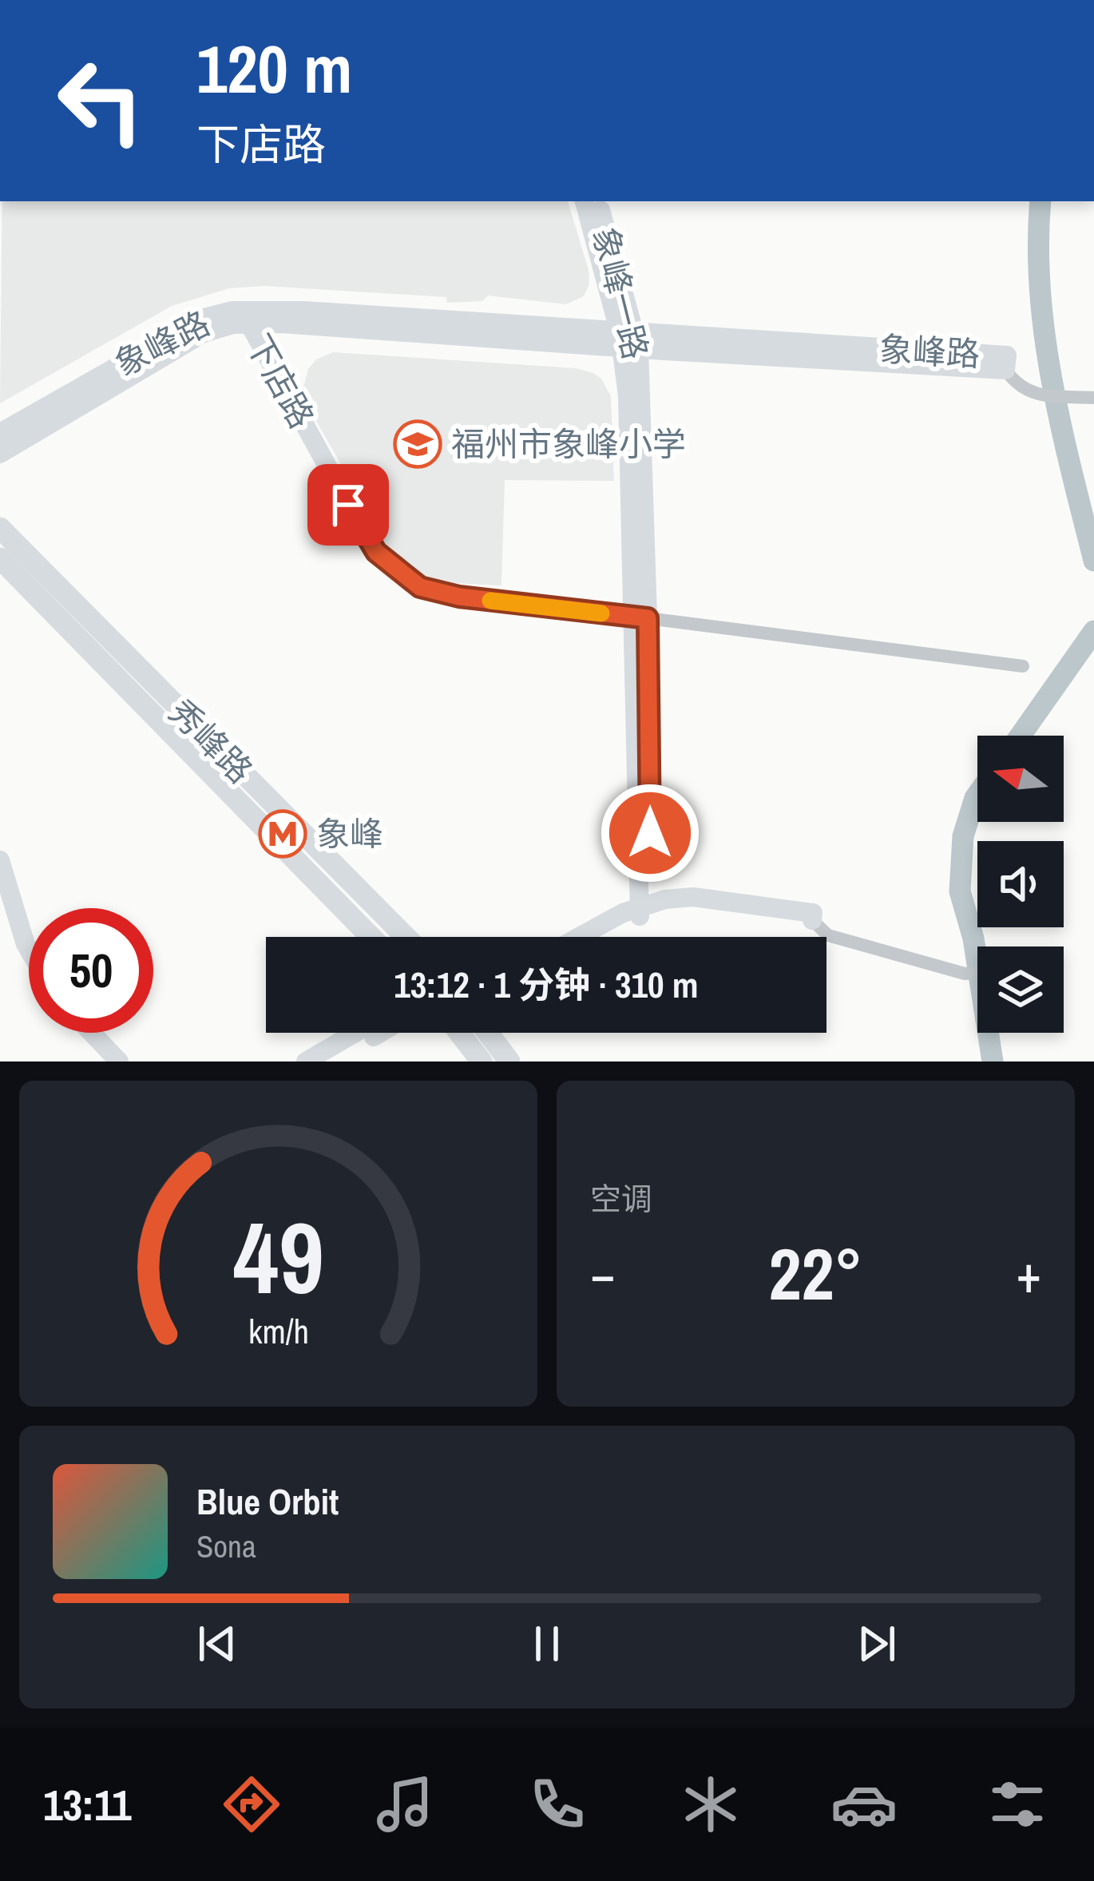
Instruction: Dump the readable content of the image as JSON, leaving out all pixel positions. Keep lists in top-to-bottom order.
{
  "streets": {
    "main road": [
      "象峰一路",
      "象峰路",
      "下店路",
      "秀峰路"
    ]
  },
  "crossings": [
    ["象峰一路", "象峰路"],
    ["象峰一路", "下店路"],
    ["象峰路", "下店路"]
  ],
  "places": {
    "school or university": ["福州市象峰小学"],
    "metro station": ["象峰"]
  },
  "north": "left",
  "page": {
    "turn": ["120 m", "下店路"],
    "limit": "50",
    "trip": "13:12 · 1 分钟 · 310 m",
    "tile": "空调",
    "heat": ["−", "22°", "+"],
    "song": ["Blue Orbit", "Sona"],
    "tabs": "13:11",
    "gauge": ["49", "km/h"]
  }
}
